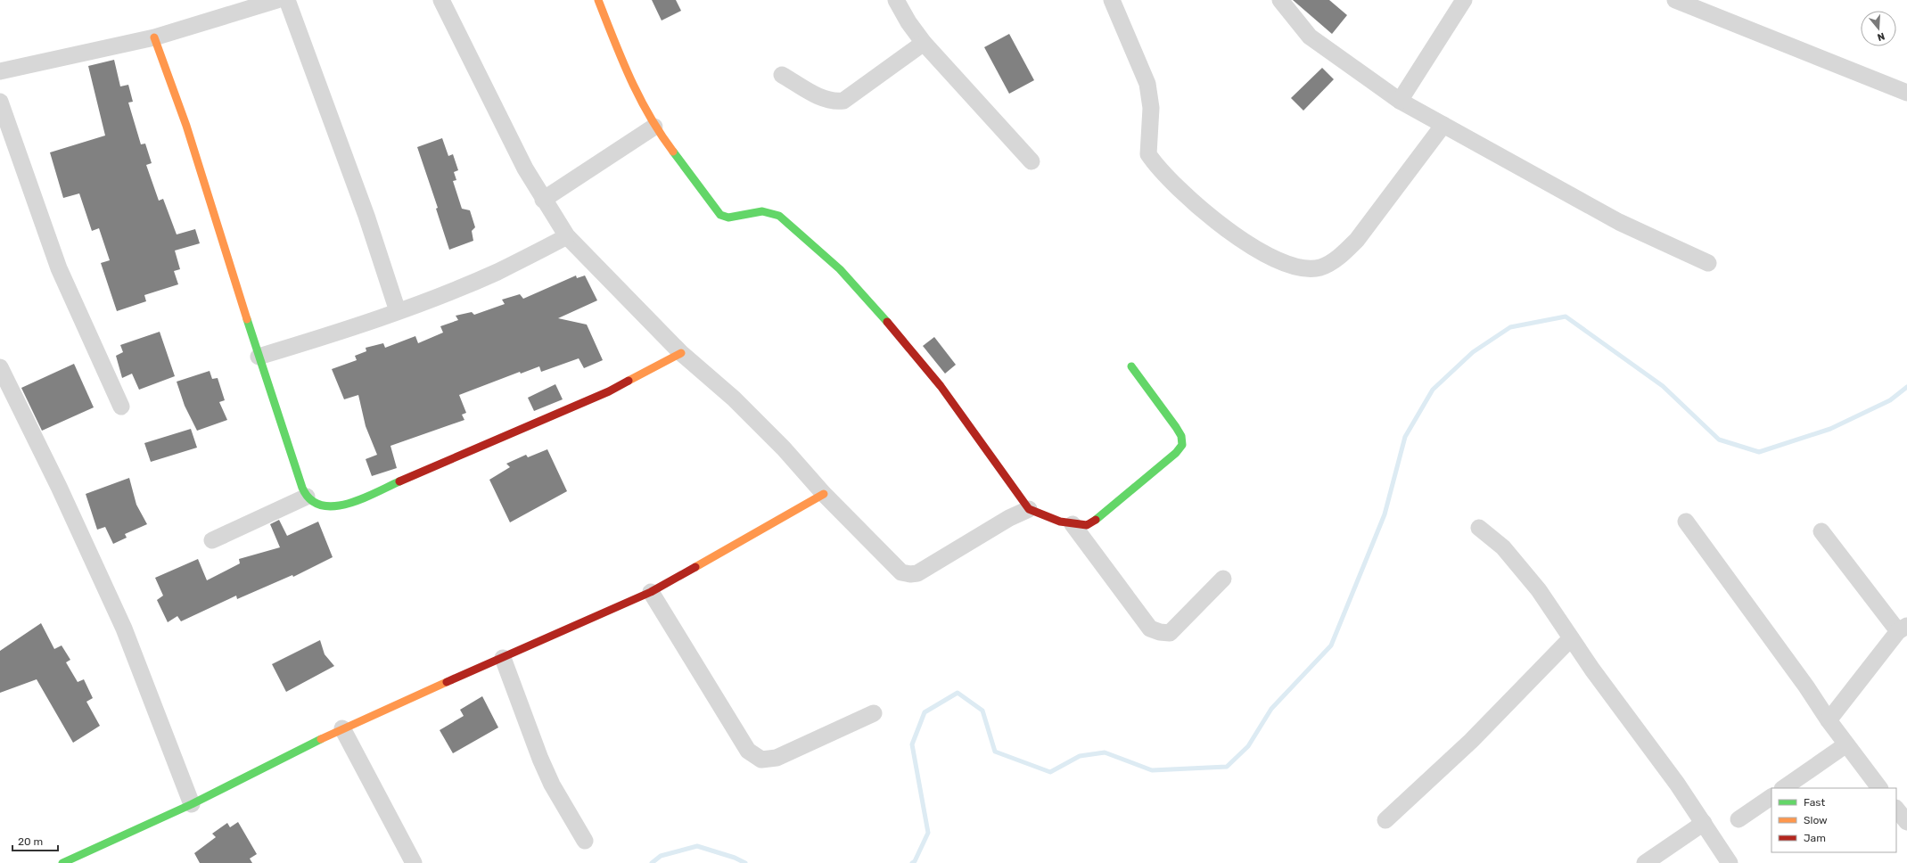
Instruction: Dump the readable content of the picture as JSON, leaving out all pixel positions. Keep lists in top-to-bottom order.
{
  "legend": ["Fast", "Slow", "Jam"],
  "scale_bar": "20 m",
  "north": "bottom"
}
